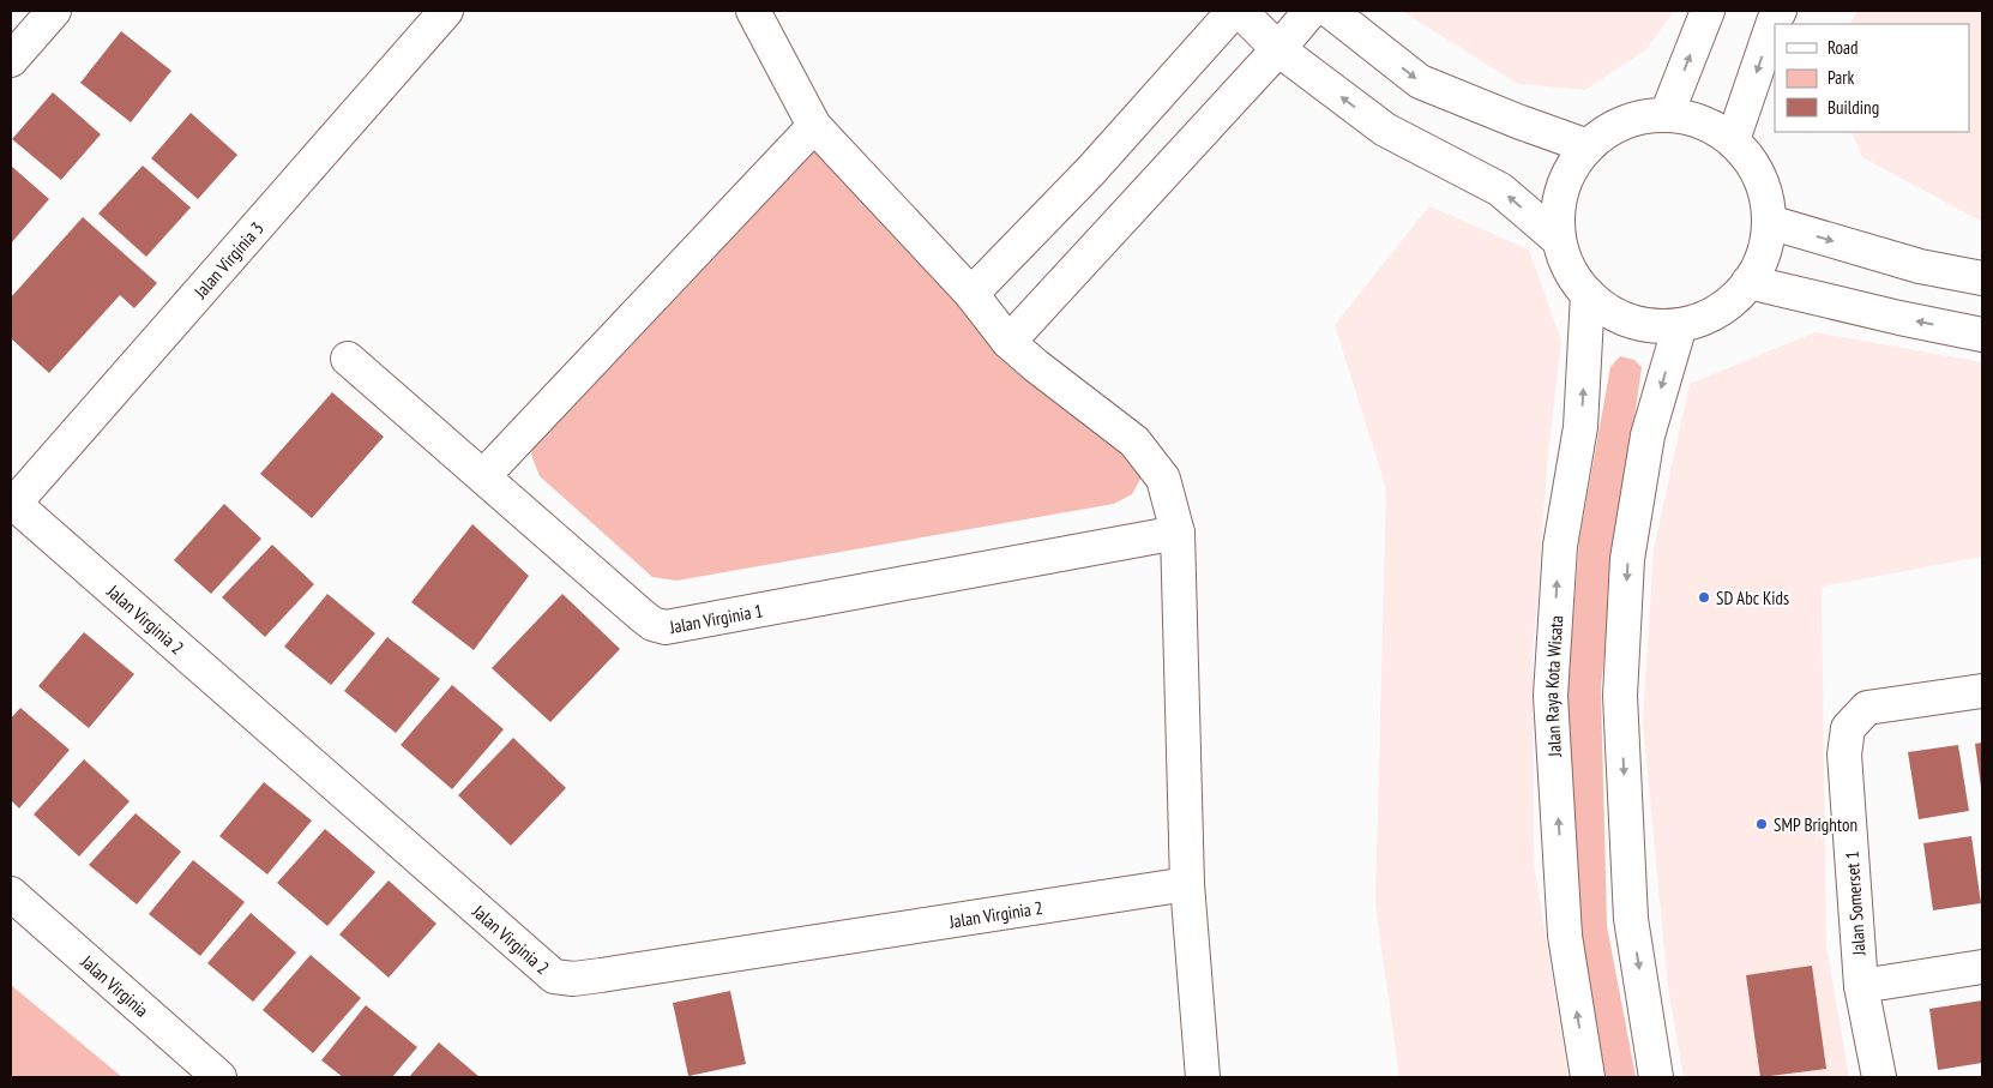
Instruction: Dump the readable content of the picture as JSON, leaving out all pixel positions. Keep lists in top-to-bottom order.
{
  "streets": {
    "street": [
      "Jalan Virginia 3",
      "Jalan Virginia 1",
      "Jalan Virginia 2",
      "Jalan Raya Kota Wisata",
      "Jalan Somerset 1",
      "Jalan Virginia"
    ]
  },
  "crossings": [
    ["Jalan Virginia 3", "Jalan Virginia 2"]
  ],
  "places": ["SD Abc Kids", "SMP Brighton"],
  "legend": ["Road", "Park", "Building"]
}
